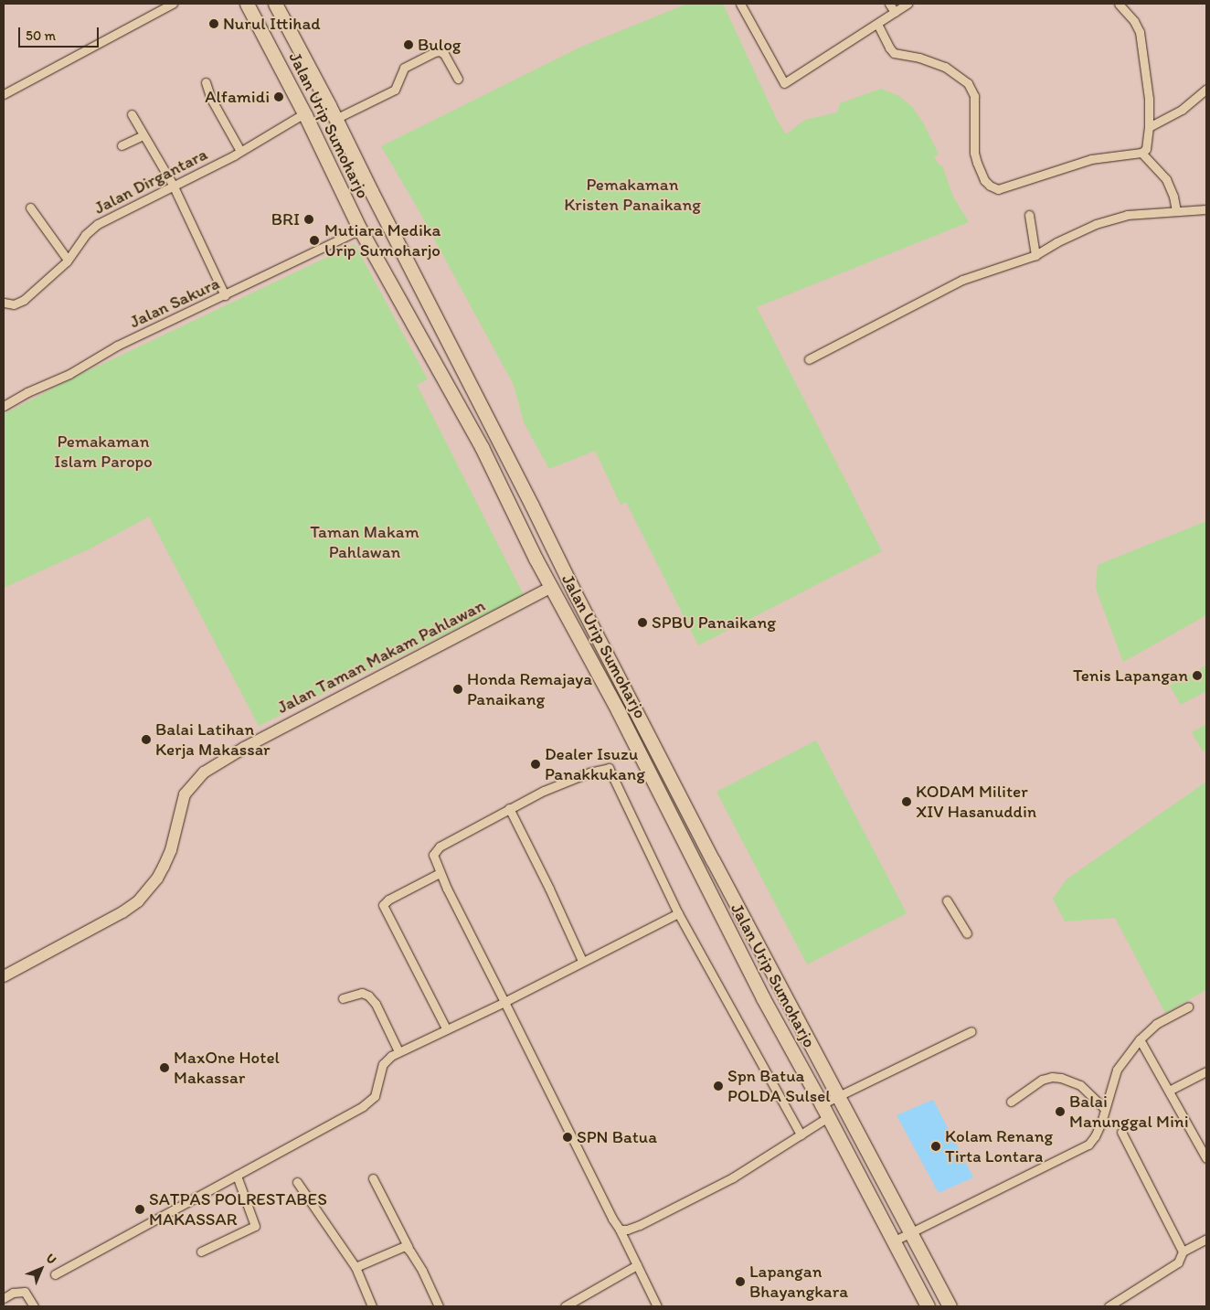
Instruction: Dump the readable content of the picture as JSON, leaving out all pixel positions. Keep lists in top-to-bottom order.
{
  "streets": {
    "highway": ["Jalan Urip Sumoharjo"],
    "main road": ["Jalan Taman Makam Pahlawan"],
    "street": ["Jalan Dirgantara", "Jalan Sakura"]
  },
  "crossings": [
    ["Jalan Urip Sumoharjo", "Jalan Dirgantara"],
    ["Jalan Urip Sumoharjo", "Jalan Sakura"],
    ["Jalan Urip Sumoharjo", "Jalan Taman Makam Pahlawan"]
  ],
  "parks": ["Pemakaman Kristen Panaikang", "Pemakaman Islam Paropo", "Taman Makam Pahlawan"],
  "places": [
    "Nurul Ittihad",
    "Bulog",
    "Alfamidi",
    "BRI",
    "Mutiara Medika Urip Sumoharjo",
    "SPBU Panaikang",
    "Tenis Lapangan",
    "Honda Remajaya Panaikang",
    "Balai Latihan Kerja Makassar",
    "Dealer Isuzu Panakkukang",
    "KODAM Militer XIV Hasanuddin",
    "MaxOne Hotel Makassar",
    "Spn Batua POLDA Sulsel",
    "Balai Manunggal Mini",
    "SPN Batua",
    "Kolam Renang Tirta Lontara",
    "SATPAS POLRESTABES MAKASSAR",
    "Lapangan Bhayangkara"
  ],
  "scale_bar": "50 m",
  "north": "top right"
}
